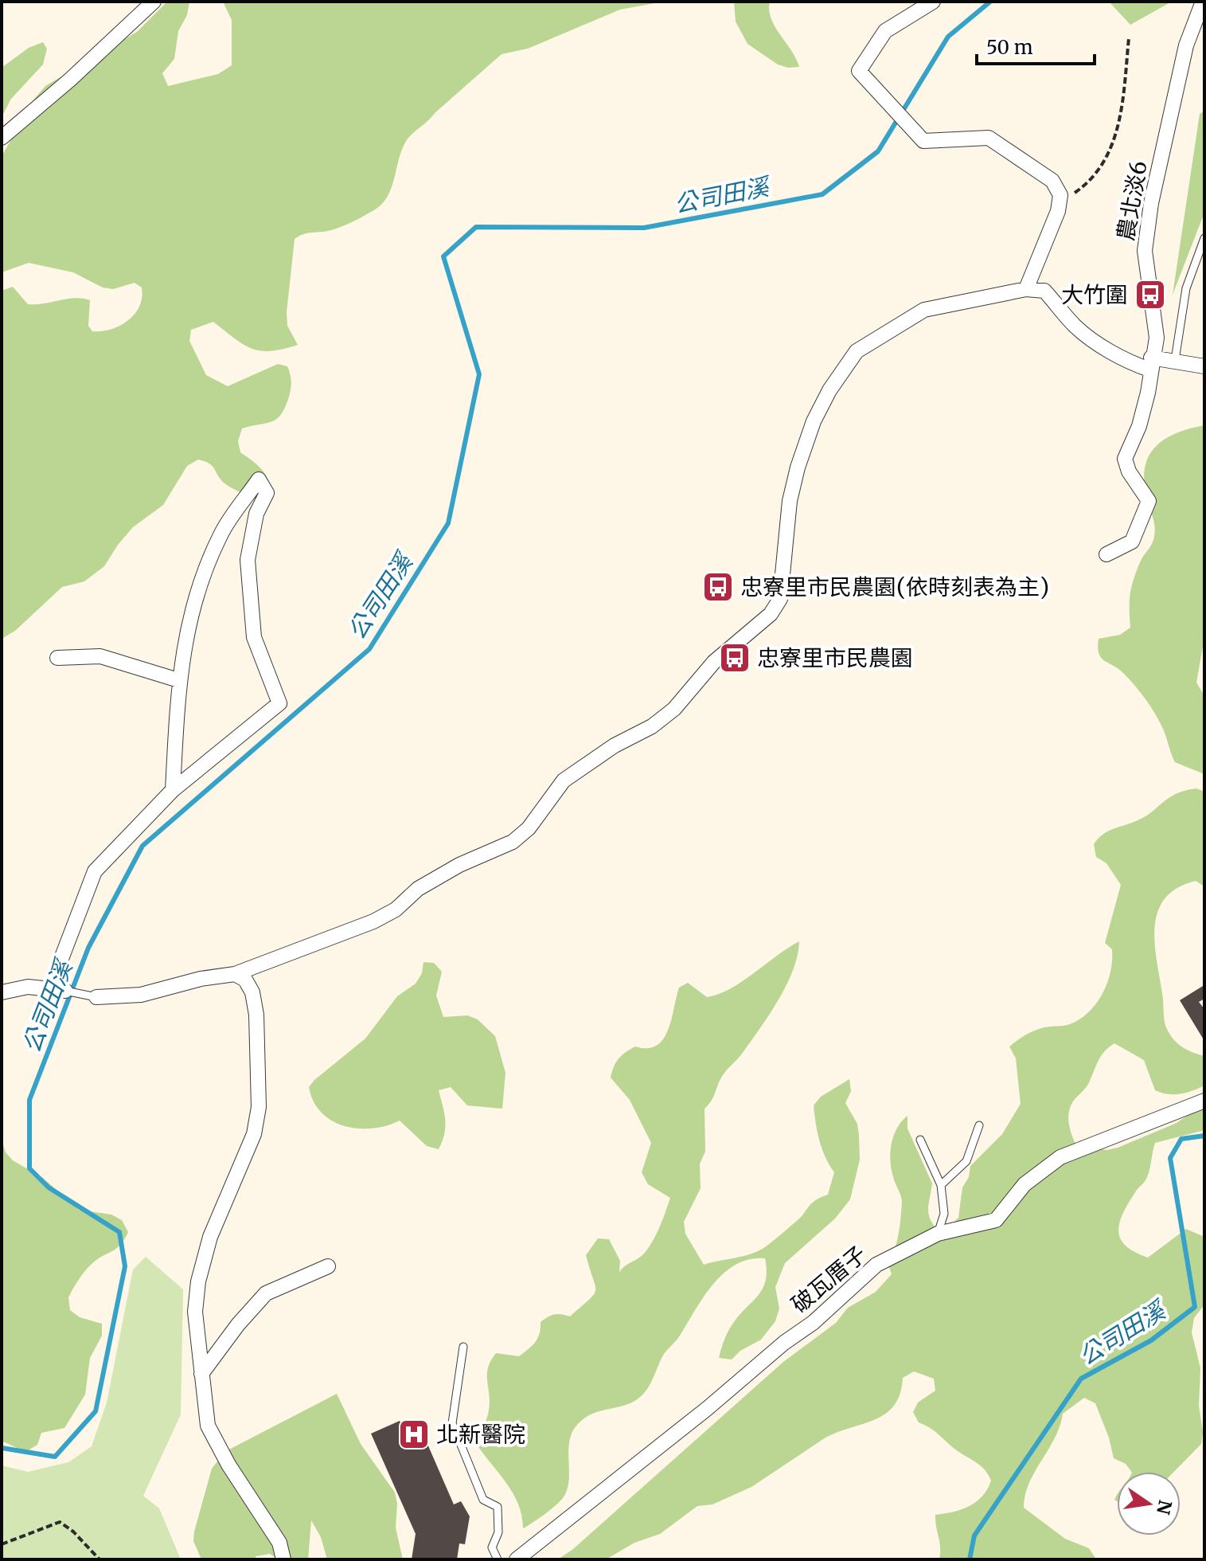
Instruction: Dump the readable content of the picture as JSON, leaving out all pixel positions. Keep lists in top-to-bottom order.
{
  "streets": {
    "street": ["農北淡6", "破瓦厝子"]
  },
  "water": ["公司田溪"],
  "places": {
    "bus stop": ["大竹圍", "忠寮里市民農園(依時刻表為主)", "忠寮里市民農園"],
    "hospital": ["北新醫院"]
  },
  "scale_bar": "50 m",
  "north": "right"
}
